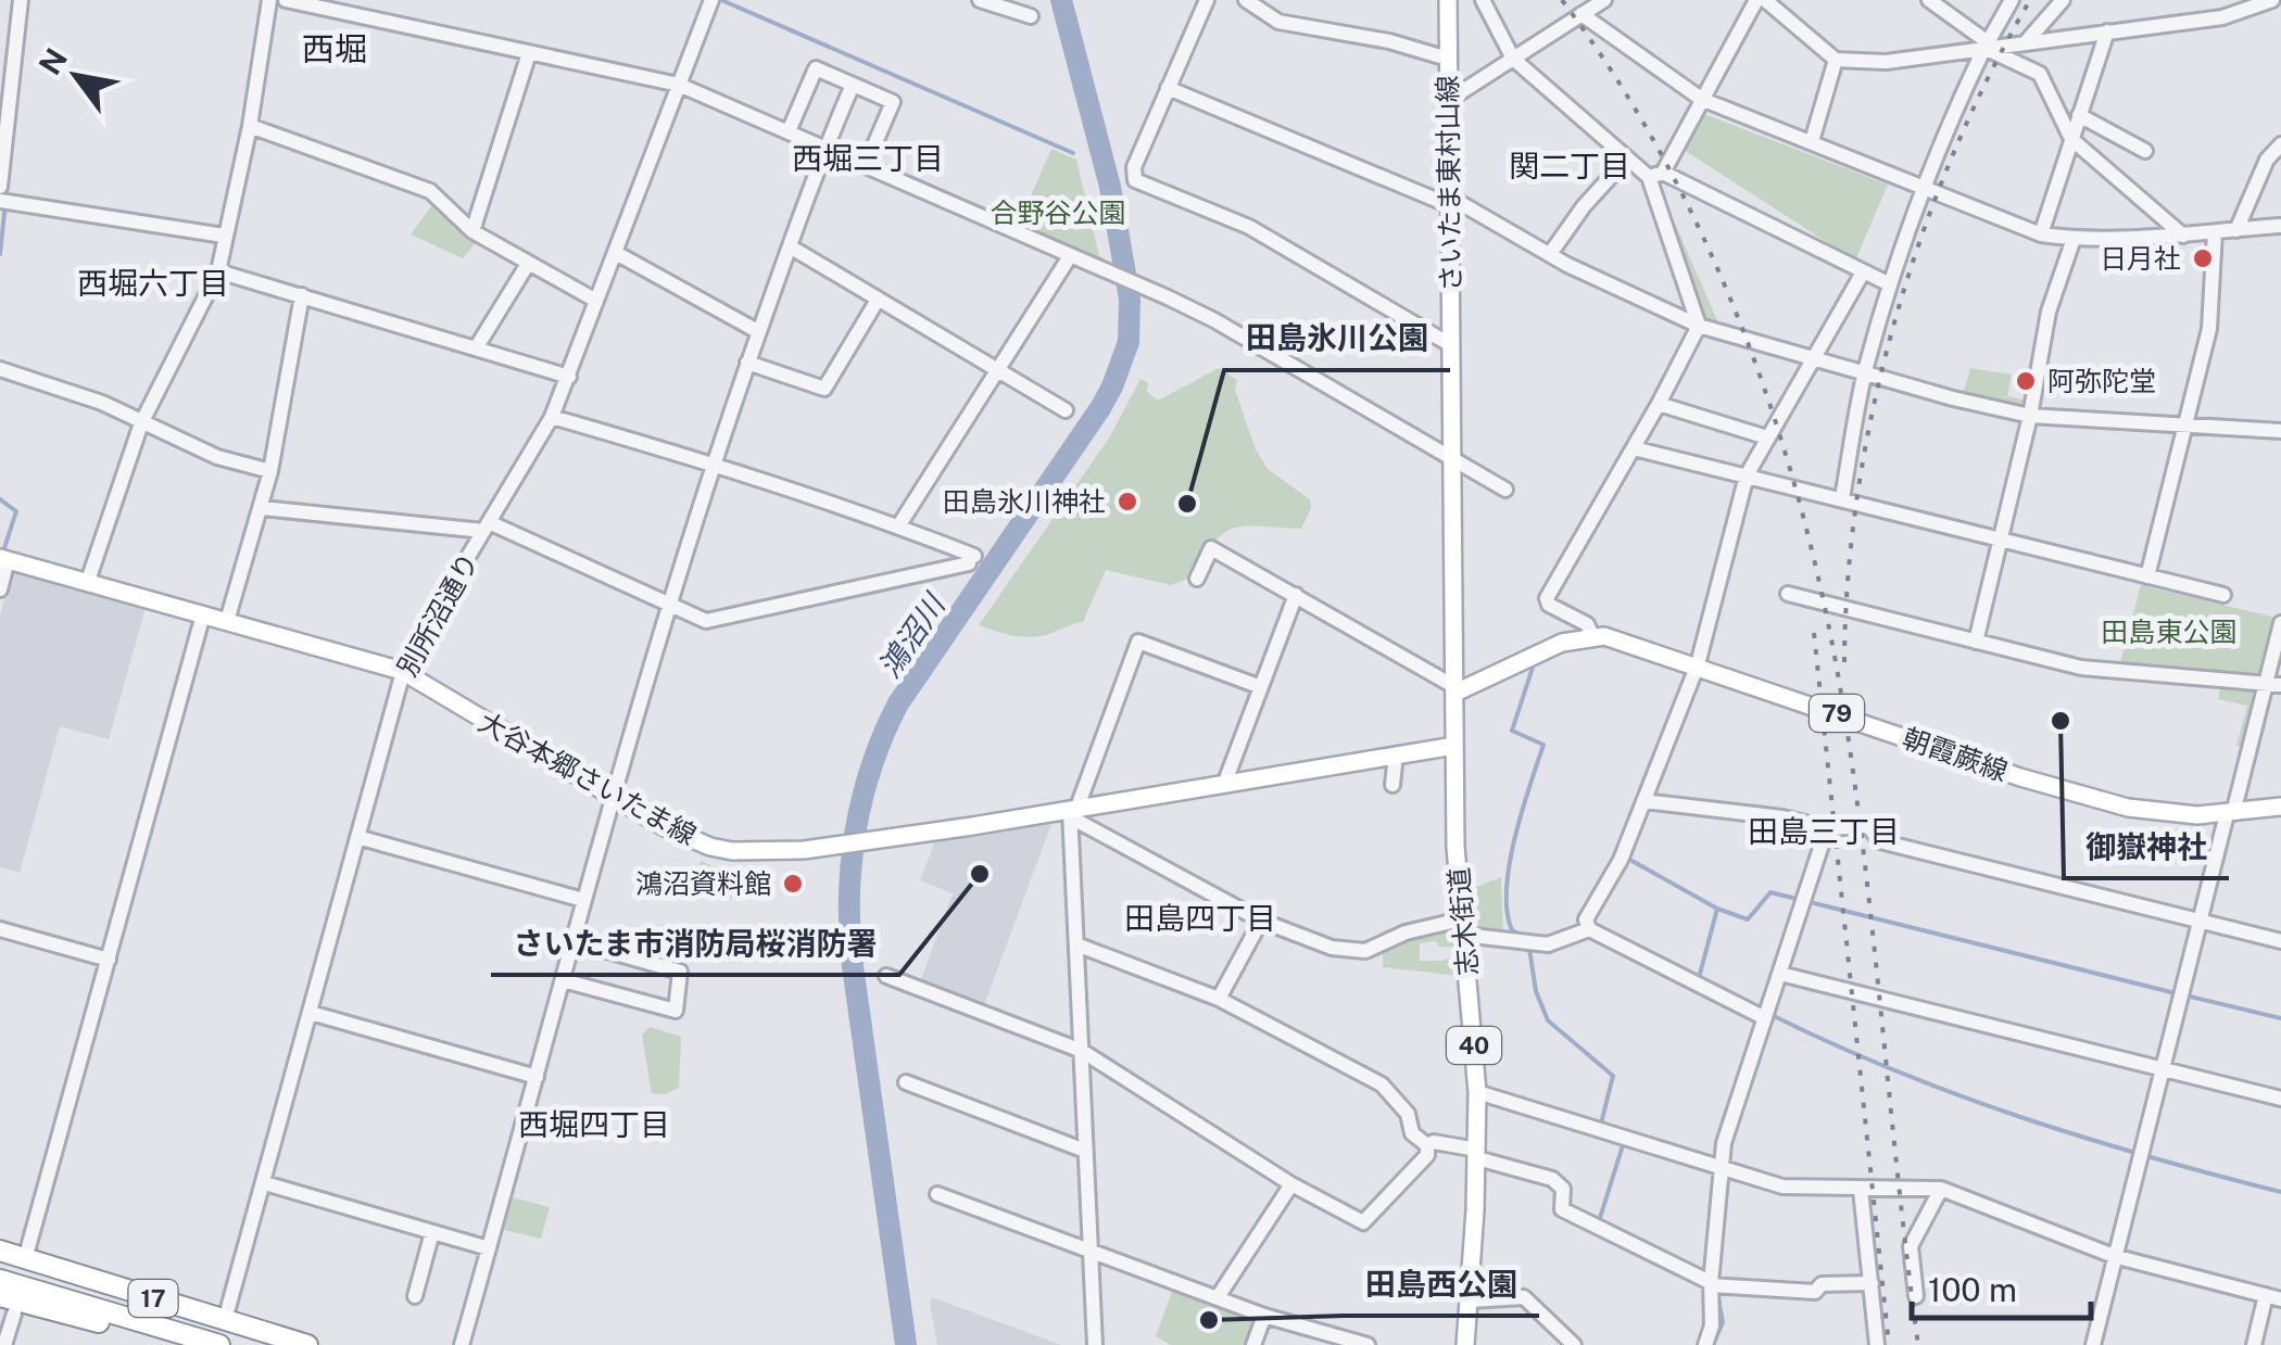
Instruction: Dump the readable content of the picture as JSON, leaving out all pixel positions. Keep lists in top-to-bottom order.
{
  "streets": {
    "highway": ["17"],
    "main road": [
      "さいたま東村山線",
      "79",
      "朝霞蕨線",
      "大谷本郷さいたま線",
      "志木街道",
      "40"
    ],
    "street": ["別所沼通り"]
  },
  "crossings": [
    ["さいたま東村山線", "朝霞蕨線"],
    ["さいたま東村山線", "志木街道"],
    ["別所沼通り", "大谷本郷さいたま線"],
    ["別所沼通り", "17"],
    ["朝霞蕨線", "志木街道"],
    ["大谷本郷さいたま線", "志木街道"]
  ],
  "districts": [
    "西堀",
    "西堀三丁目",
    "関二丁目",
    "西堀六丁目",
    "田島三丁目",
    "田島四丁目",
    "西堀四丁目"
  ],
  "water": ["鴻沼川"],
  "parks": ["合野谷公園", "田島東公園"],
  "places": [
    "日月社",
    "阿弥陀堂",
    "田島氷川神社",
    "田島氷川公園",
    "御嶽神社",
    "さいたま市消防局桜消防署",
    "鴻沼資料館",
    "田島西公園"
  ],
  "scale_bar": "100 m",
  "north": "top left"
}
